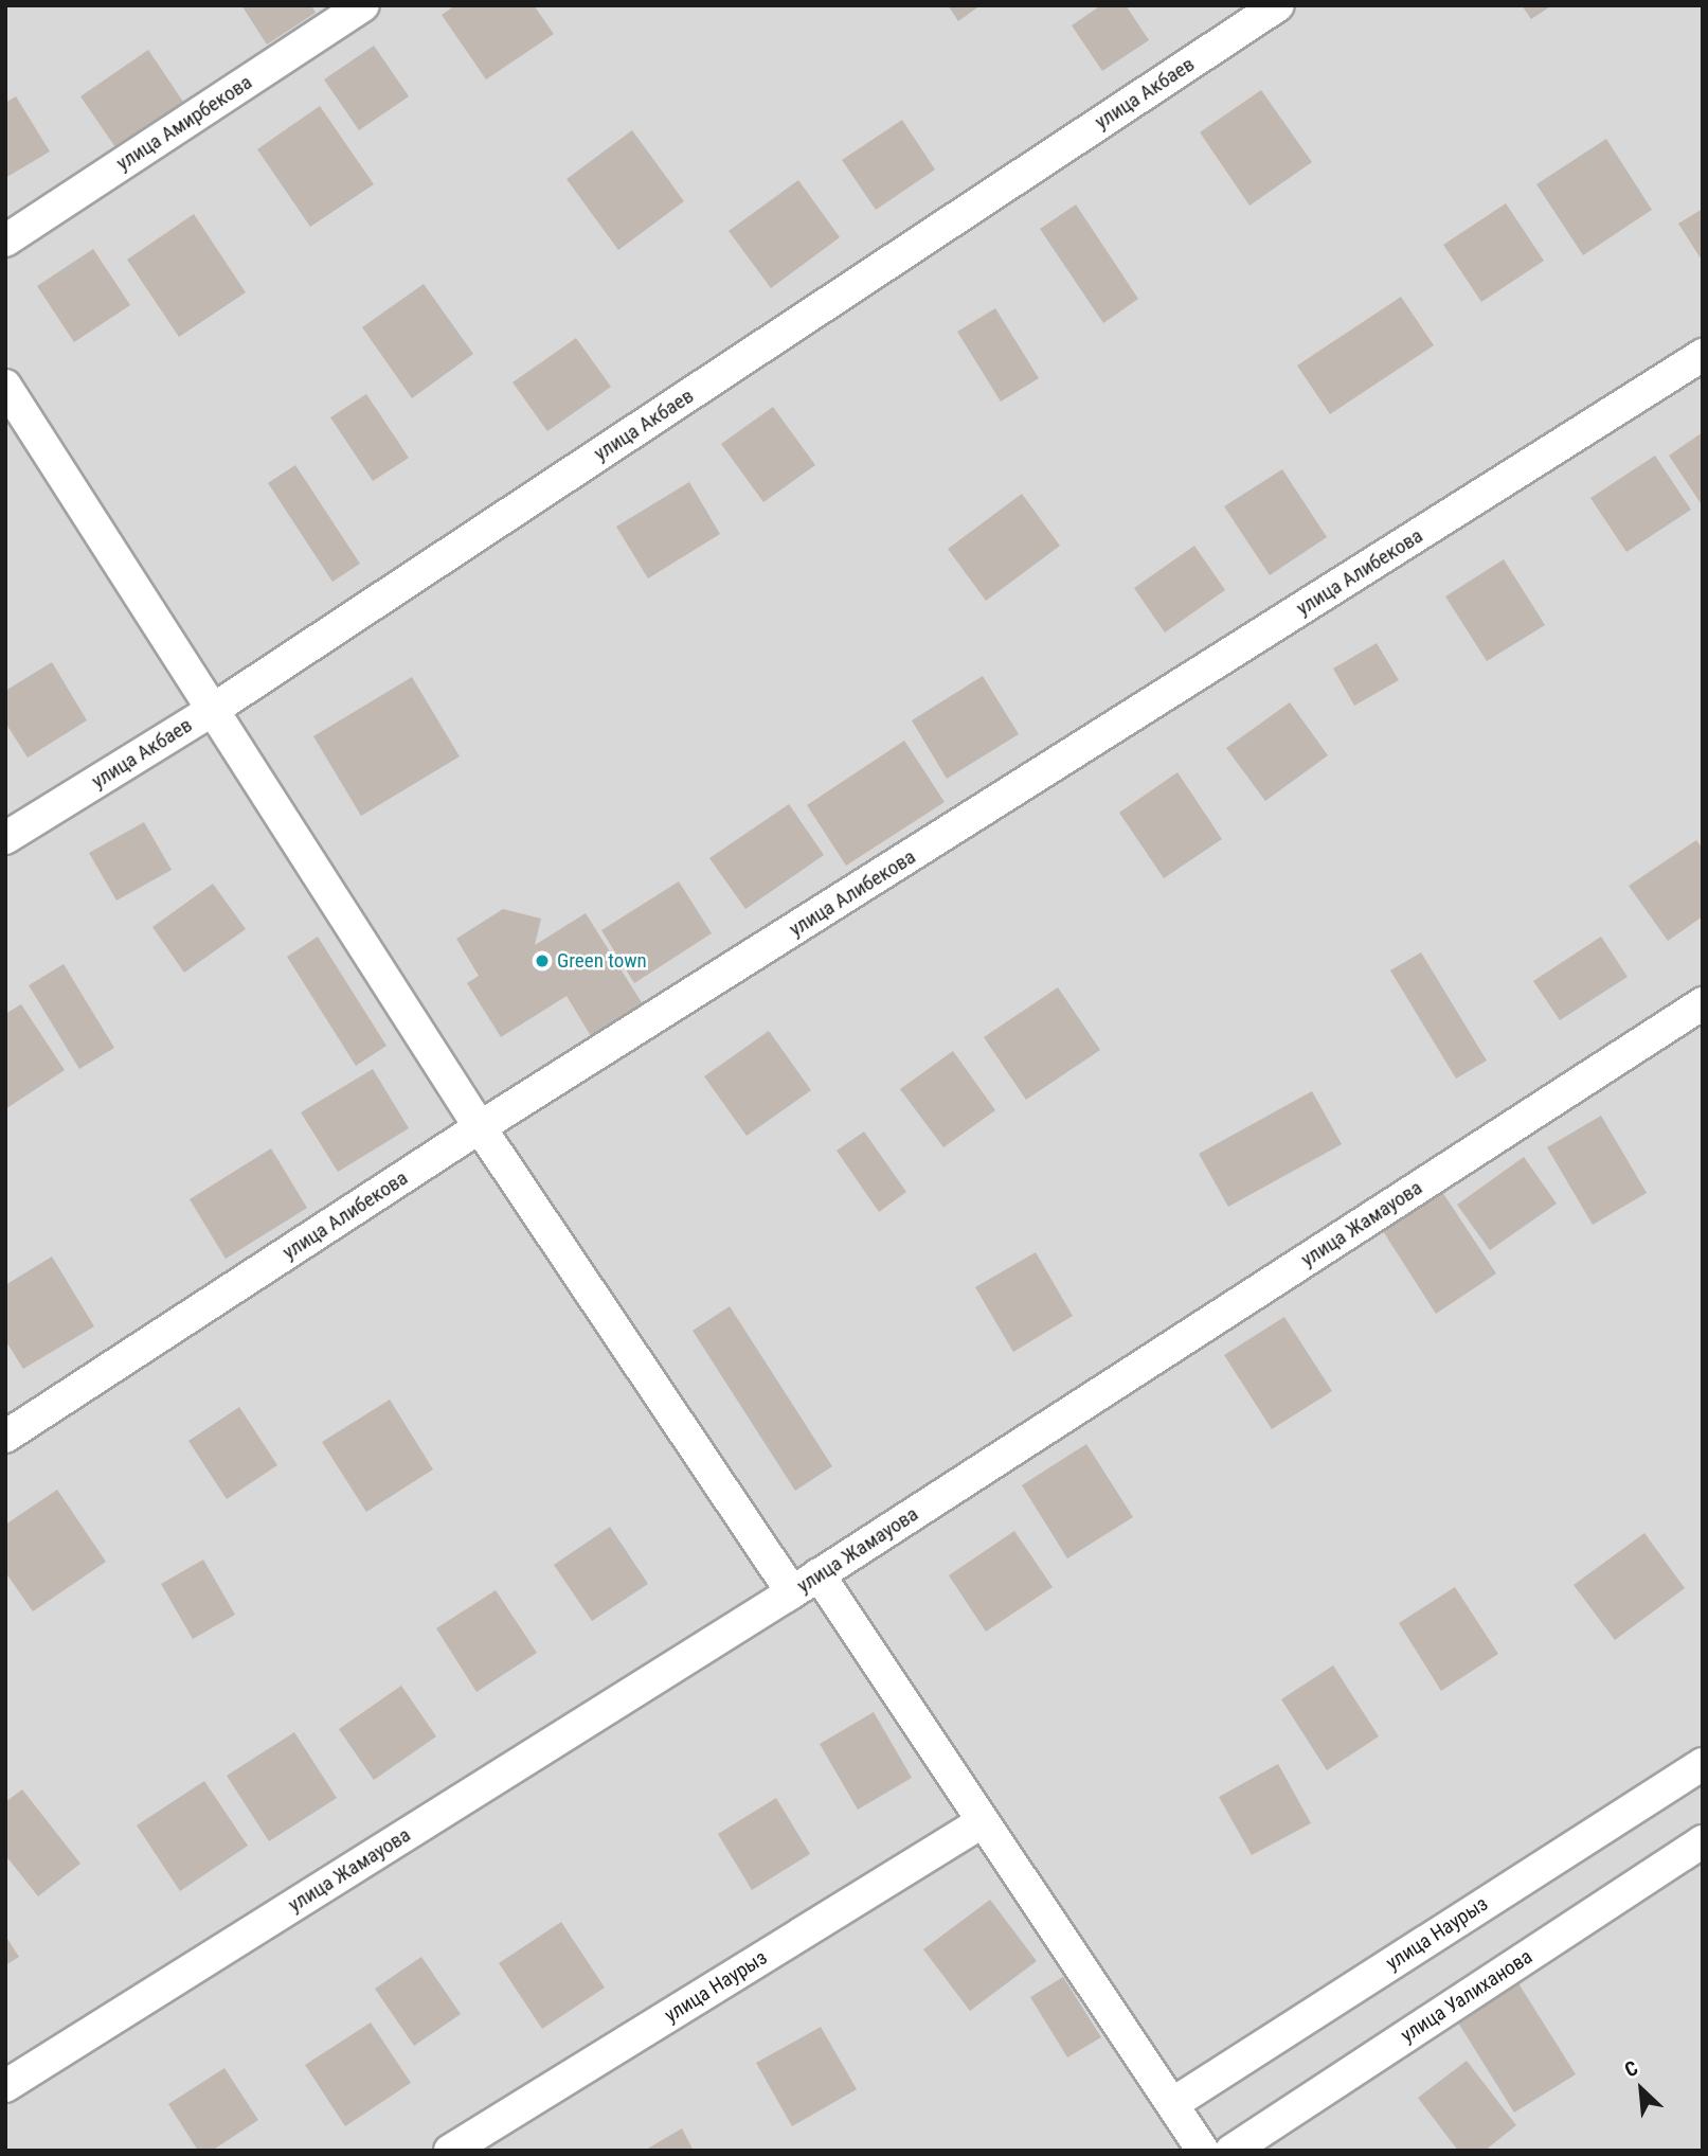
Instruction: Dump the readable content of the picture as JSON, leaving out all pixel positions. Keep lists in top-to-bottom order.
{
  "streets": {
    "street": [
      "улица Акбаев",
      "улица Амирбекова",
      "улица Алибекова",
      "улица Жамауова",
      "улица Наурыз",
      "улица Уалиханова"
    ]
  },
  "places": ["Green town"],
  "north": "top left"
}
